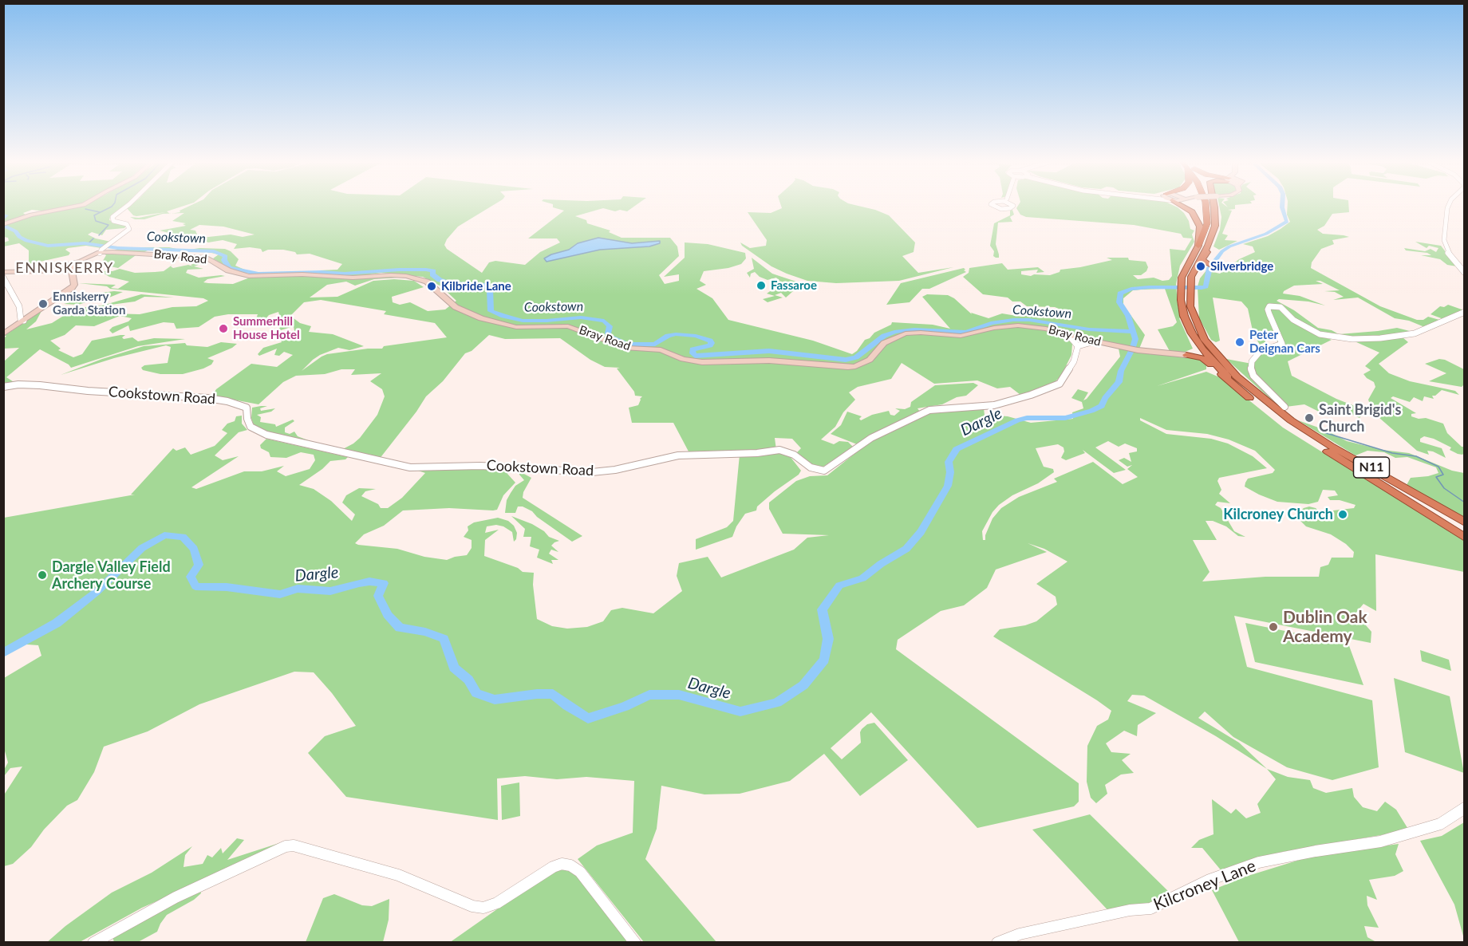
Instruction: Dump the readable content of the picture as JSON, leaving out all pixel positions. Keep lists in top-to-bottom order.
{
  "streets": {
    "highway": ["N11"],
    "main road": ["Bray Road"],
    "street": ["Cookstown Road", "Kilcroney Lane"]
  },
  "crossings": [
    ["Bray Road", "N11"]
  ],
  "districts": ["ENNISKERRY"],
  "water": ["Cookstown", "Dargle"],
  "places": [
    "Silverbridge",
    "Fassaroe",
    "Kilbride Lane",
    "Enniskerry Garda Station",
    "Summerhill House Hotel",
    "Peter Deignan Cars",
    "Saint Brigid's Church",
    "Kilcroney Church",
    "Dargle Valley Field Archery Course",
    "Dublin Oak Academy"
  ]
}
